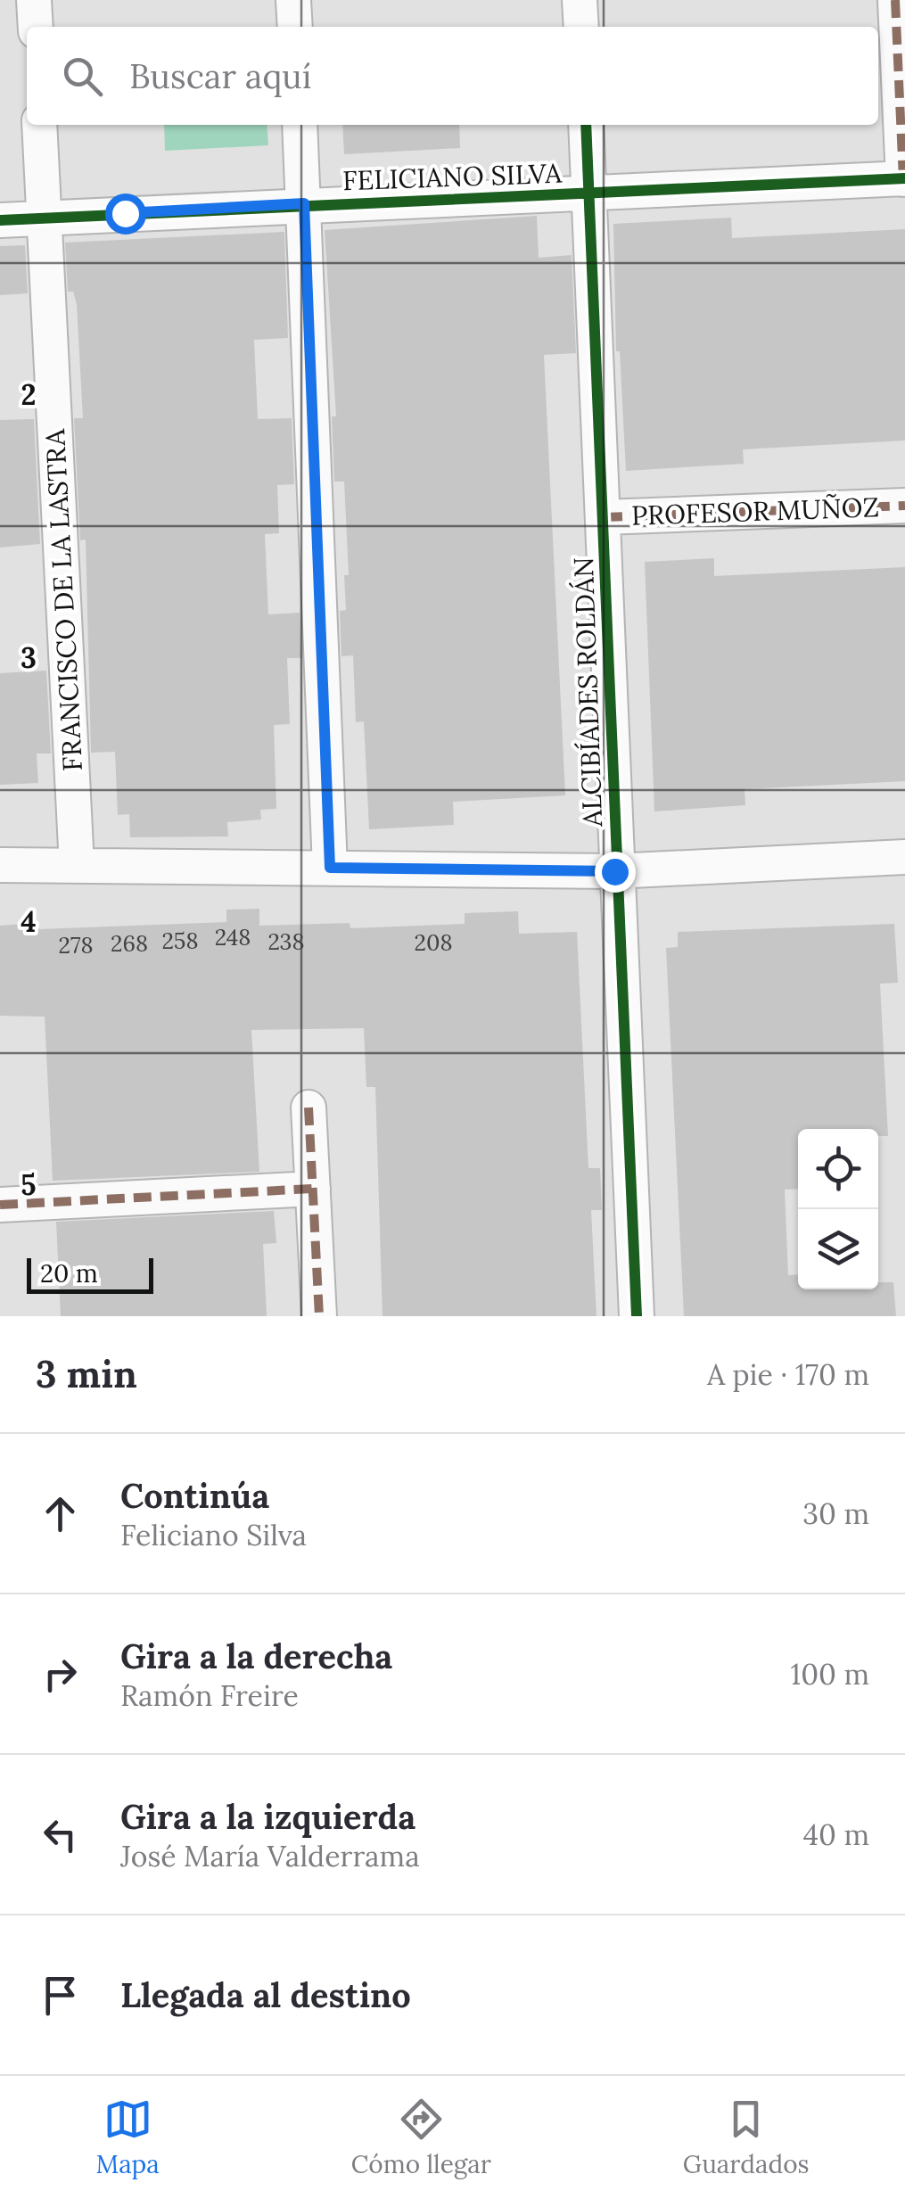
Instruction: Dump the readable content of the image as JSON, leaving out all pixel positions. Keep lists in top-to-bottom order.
{
  "streets": {
    "street": [
      "FELICIANO SILVA",
      "PROFESOR MUÑOZ",
      "FRANCISCO DE LA LASTRA",
      "ALCIBÍADES ROLDÁN"
    ]
  },
  "crossings": [
    ["FELICIANO SILVA", "FRANCISCO DE LA LASTRA"],
    ["FELICIANO SILVA", "ALCIBÍADES ROLDÁN"],
    ["PROFESOR MUÑOZ", "ALCIBÍADES ROLDÁN"]
  ],
  "house_numbers": [
    "248",
    "258",
    "238",
    "208",
    "268",
    "278"
  ],
  "scale_bar": "20 m",
  "page": {
    "search": "Buscar aquí",
    "scale": "20 m",
    "heading": ["3 min", "A pie · 170 m"],
    "list": [
      ["Continúa", "Feliciano Silva", "30 m"],
      ["Gira a la derecha", "Ramón Freire", "100 m"],
      ["Gira a la izquierda", "José María Valderrama", "40 m"],
      "Llegada al destino"
    ],
    "nav": ["Mapa", "Cómo llegar", "Guardados"]
  },
  "grid": {
    "rows": [
      "2",
      "3",
      "4",
      "5"
    ]
  }
}
